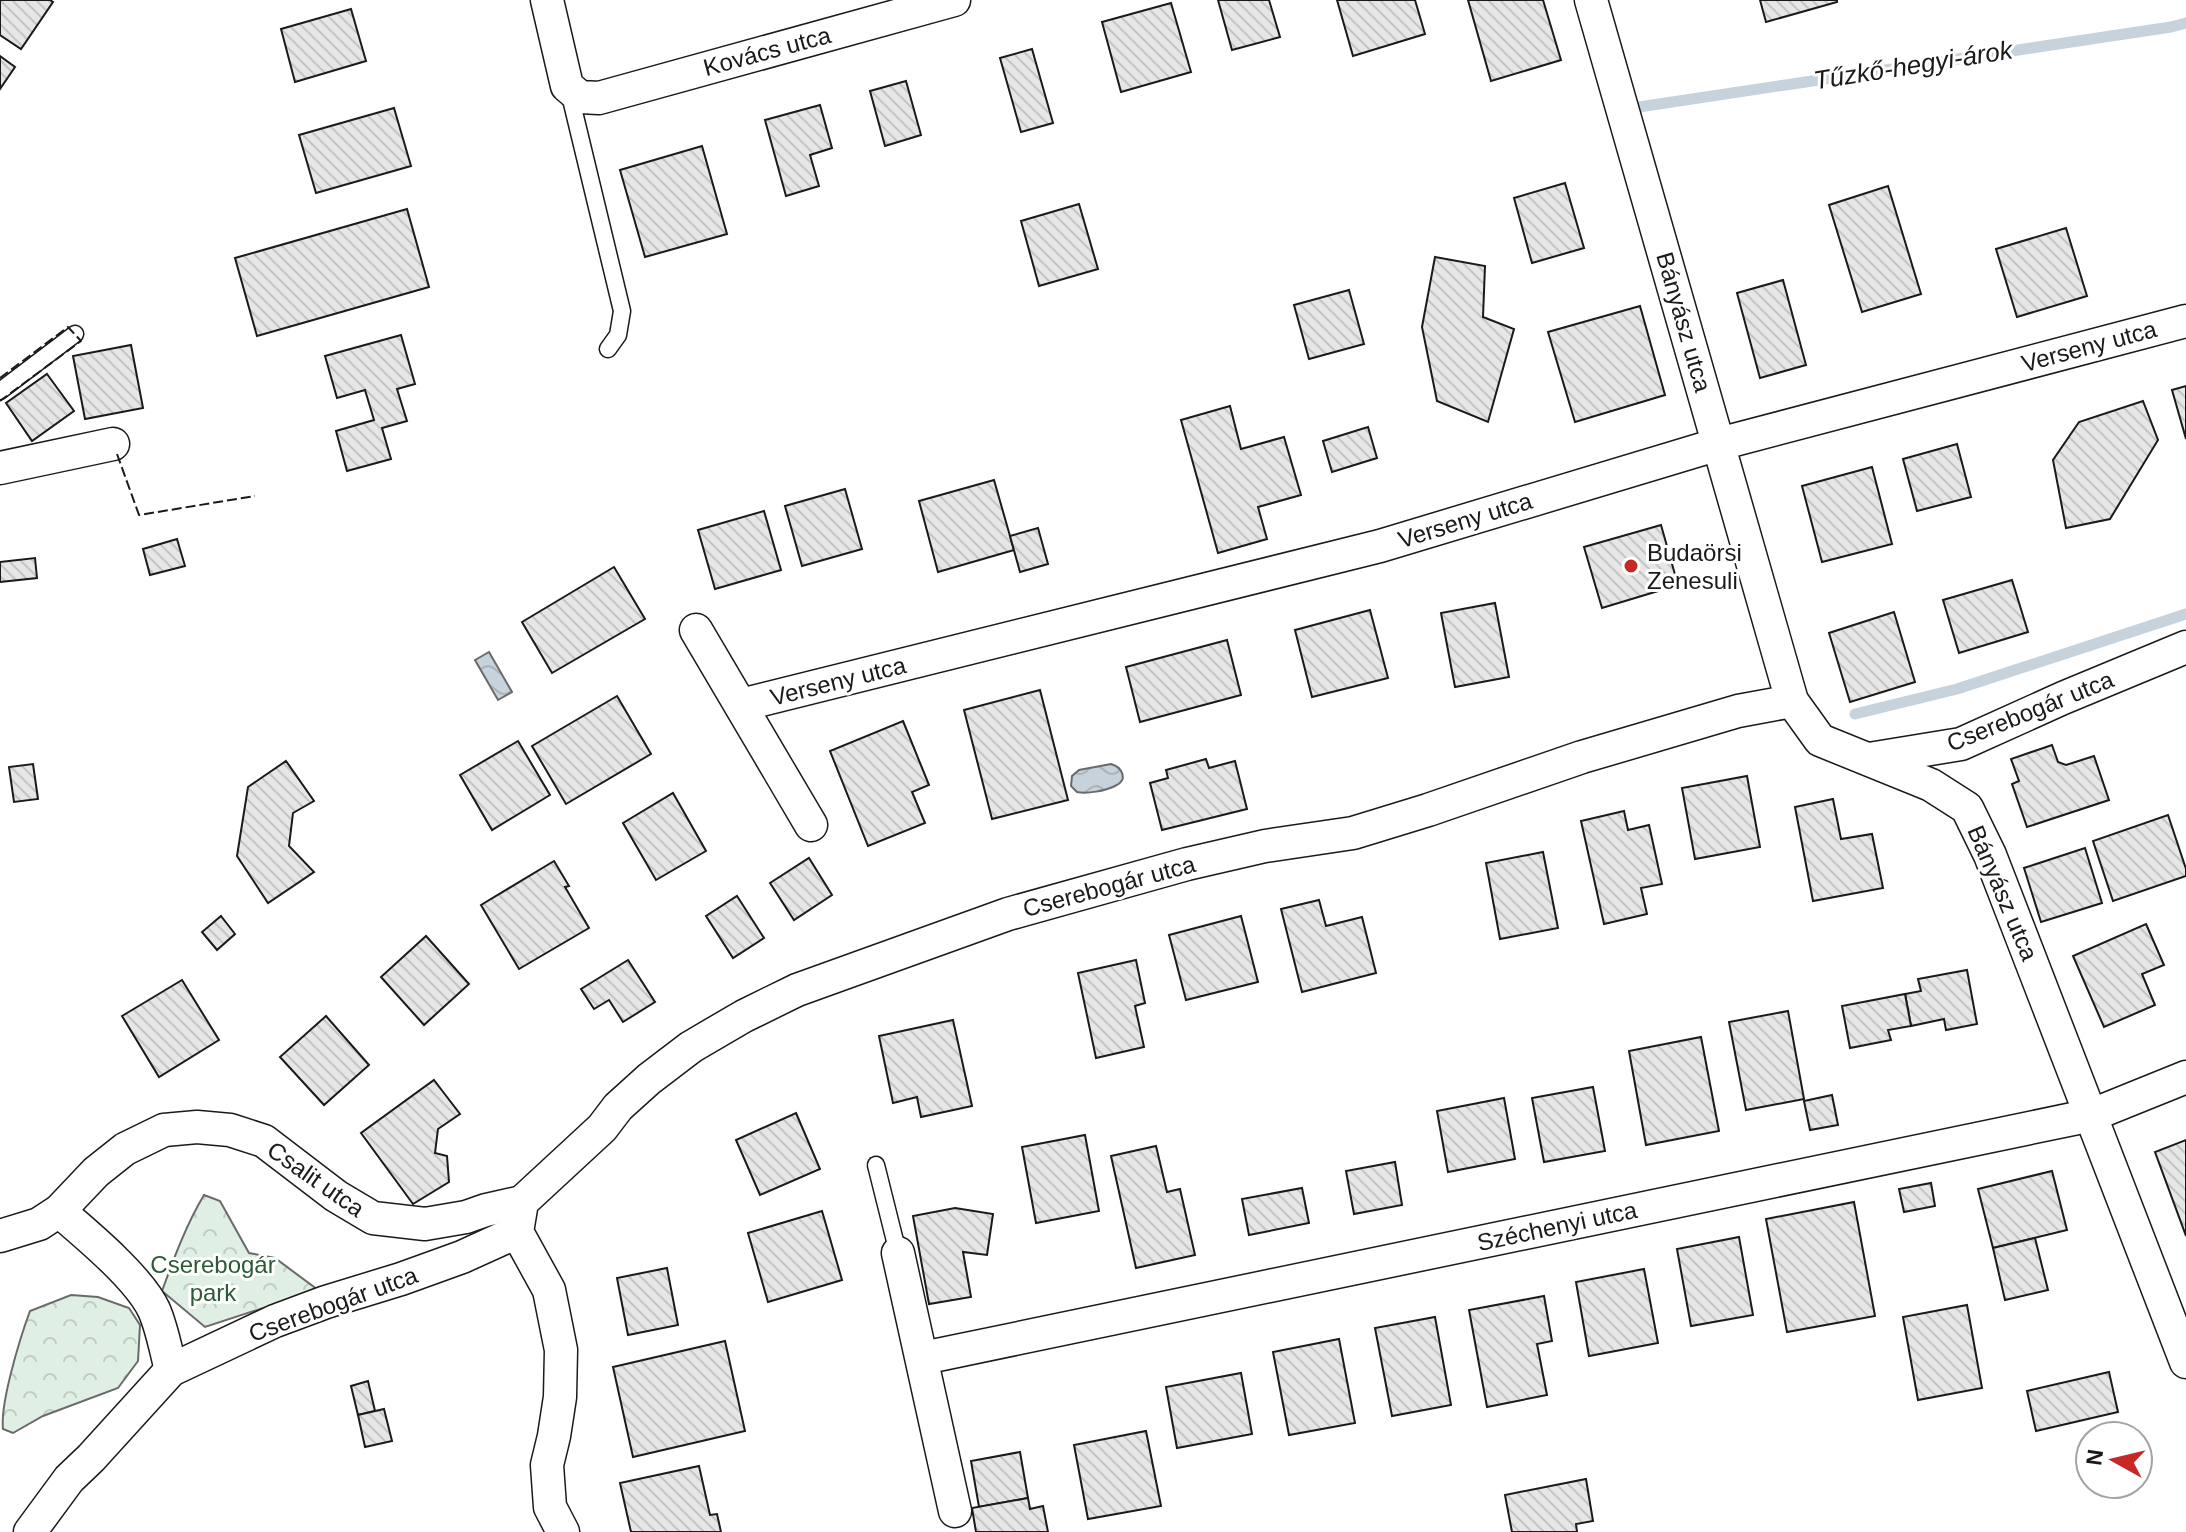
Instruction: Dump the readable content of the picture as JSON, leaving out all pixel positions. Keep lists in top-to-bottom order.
{
  "streets": {
    "street": [
      "Kovács utca",
      "Bányász utca",
      "Verseny utca",
      "Cserebogár utca",
      "Csalit utca",
      "Széchenyi utca"
    ]
  },
  "crossings": [
    ["Bányász utca", "Verseny utca"],
    ["Bányász utca", "Cserebogár utca"],
    ["Bányász utca", "Széchenyi utca"],
    ["Cserebogár utca", "Csalit utca"]
  ],
  "water": ["Tűzkő-hegyi-árok"],
  "parks": ["Cserebogár park"],
  "places": ["Budaörsi Zenesuli"],
  "north": "left"
}
